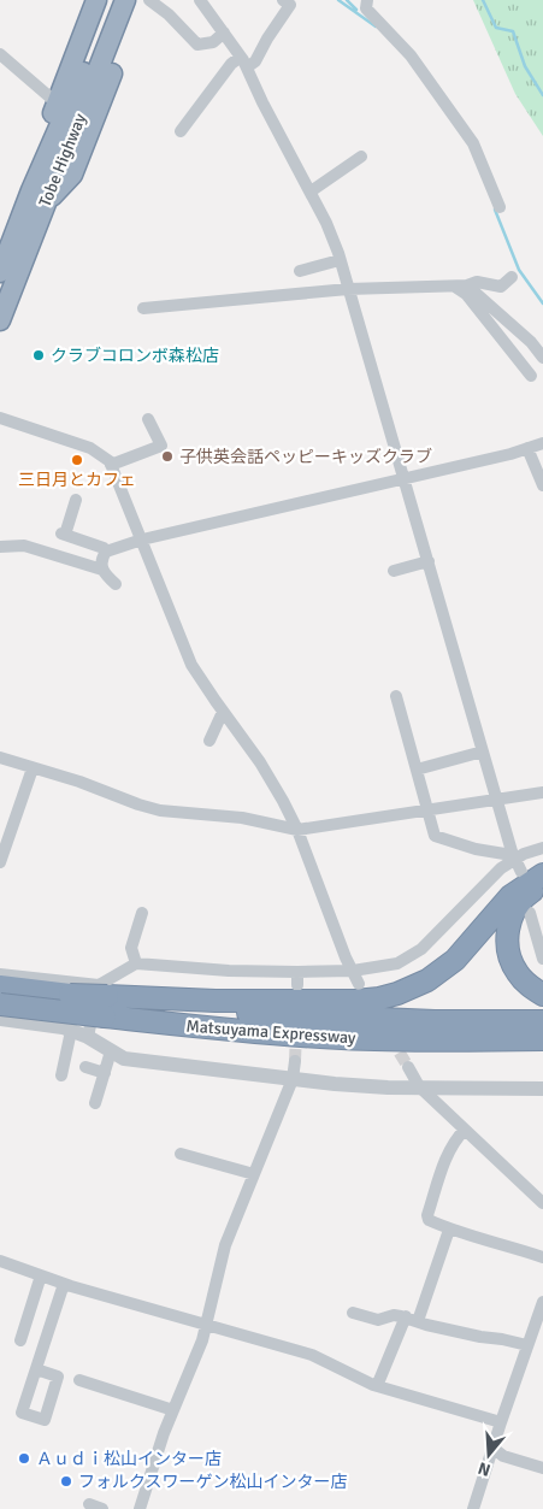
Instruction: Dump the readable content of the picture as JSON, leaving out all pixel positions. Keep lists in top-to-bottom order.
{
  "streets": {
    "highway": ["Tobe Highway", "Matsuyama Expressway"]
  },
  "places": [
    "クラブコロンボ森松店",
    "子供英会話ペッピーキッズクラブ",
    "三日月とカフェ",
    "Ａｕｄｉ松山インター店",
    "フォルクスワーゲン松山インター店"
  ],
  "north": "bottom"
}
